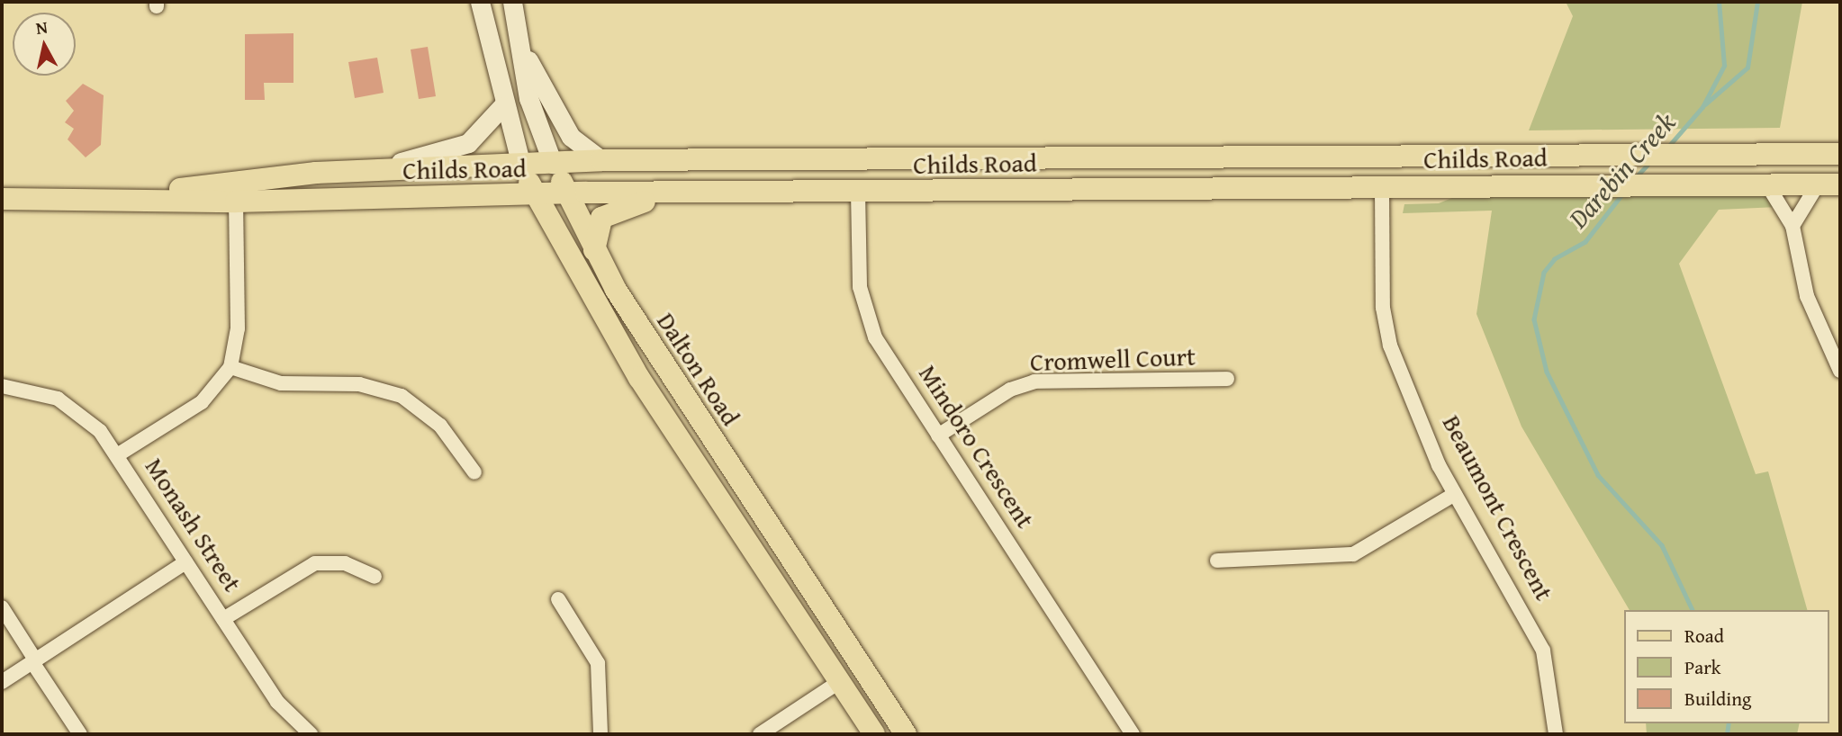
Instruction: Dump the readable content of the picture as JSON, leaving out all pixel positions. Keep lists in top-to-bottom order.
{
  "streets": {
    "main road": [
      "Childs Road",
      "Dalton Road",
      "Mindoro Crescent",
      "Beaumont Crescent"
    ],
    "street": ["Cromwell Court", "Monash Street"]
  },
  "crossings": [
    ["Childs Road", "Dalton Road"],
    ["Childs Road", "Mindoro Crescent"],
    ["Childs Road", "Beaumont Crescent"],
    ["Cromwell Court", "Mindoro Crescent"]
  ],
  "water": ["Darebin Creek"],
  "legend": ["Road", "Park", "Building"],
  "north": "top"
}
